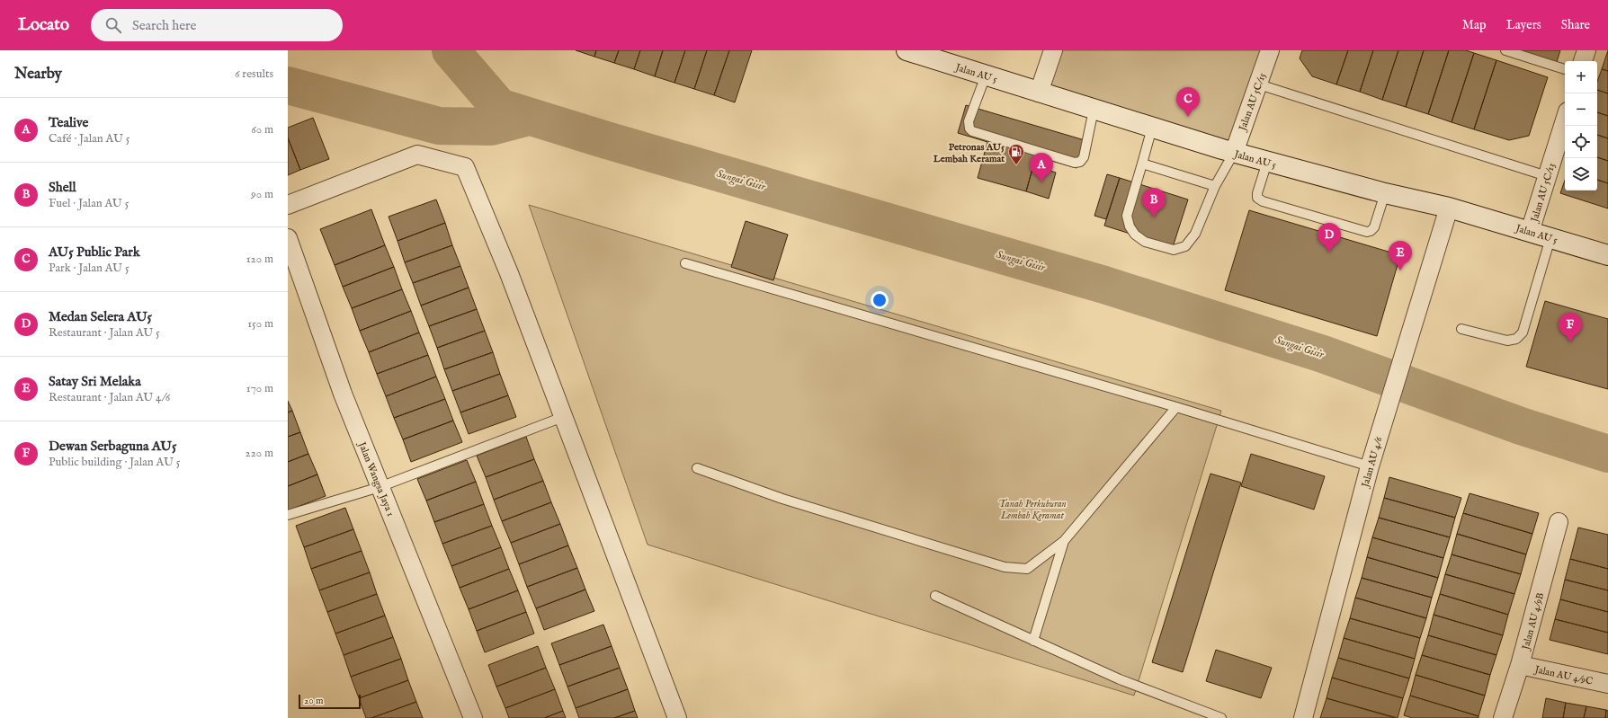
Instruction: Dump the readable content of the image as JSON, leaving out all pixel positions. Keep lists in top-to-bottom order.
{
  "streets": {
    "main road": ["Jalan AU 5"],
    "street": [
      "Jalan AU 5C/15",
      "Jalan AU 5C/13",
      "Jalan AU 4/6",
      "Jalan Wangsa Jaya 1",
      "Jalan AU 4/9B",
      "Jalan AU 4/9C"
    ]
  },
  "crossings": [
    ["Jalan AU 5", "Jalan AU 5C/15"],
    ["Jalan AU 5", "Jalan AU 5C/13"],
    ["Jalan AU 5", "Jalan AU 4/6"],
    ["Jalan AU 4/9B", "Jalan AU 4/9C"]
  ],
  "water": ["Sungai Gisir"],
  "parks": ["Tanah Perkuburan Lembah Keramat"],
  "places": {
    "fuel station": ["Petronas AU5 Lembah Keramat"]
  },
  "scale_bar": "20 m",
  "page": {
    "header": "Locato",
    "search": "Search here",
    "nav": ["Map", "Layers", "Share"],
    "heading": ["Nearby", "6 results"],
    "map_buttons": ["+", "−"],
    "pins": [
      "C",
      "A",
      "B",
      "D",
      "E",
      "F"
    ],
    "list": [
      {
        "mark": "A",
        "name": "Tealive",
        "note": "Café · Jalan AU 5",
        "value": "60 m"
      },
      {
        "mark": "B",
        "name": "Shell",
        "note": "Fuel · Jalan AU 5",
        "value": "90 m"
      },
      {
        "mark": "C",
        "name": "AU5 Public Park",
        "note": "Park · Jalan AU 5",
        "value": "120 m"
      },
      {
        "mark": "D",
        "name": "Medan Selera AU5",
        "note": "Restaurant · Jalan AU 5",
        "value": "150 m"
      },
      {
        "mark": "E",
        "name": "Satay Sri Melaka",
        "note": "Restaurant · Jalan AU 4/6",
        "value": "170 m"
      },
      {
        "mark": "F",
        "name": "Dewan Serbaguna AU5",
        "note": "Public building · Jalan AU 5",
        "value": "220 m"
      }
    ],
    "scale": "20 m"
  }
}
